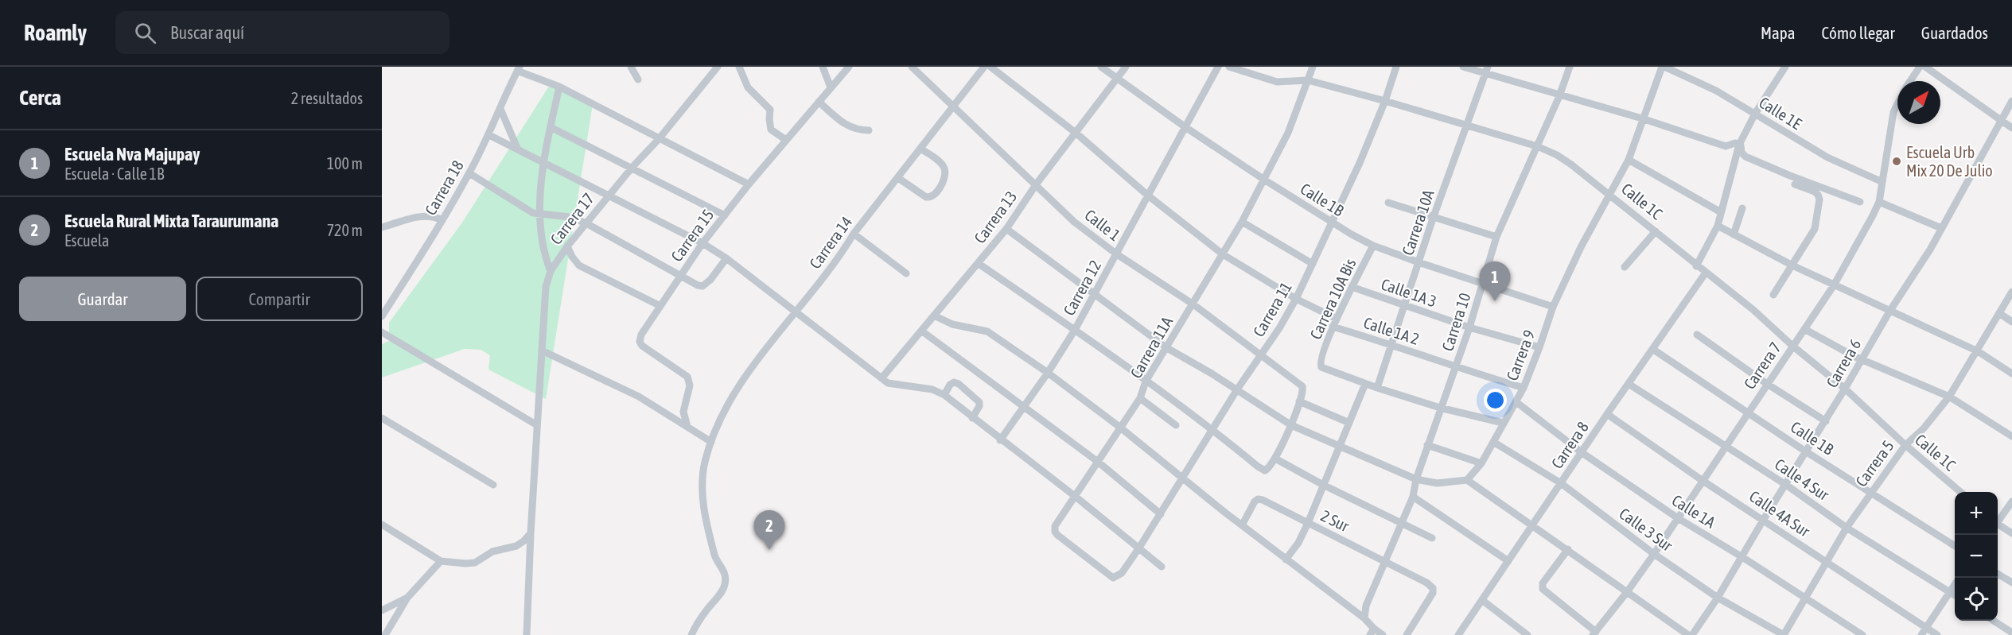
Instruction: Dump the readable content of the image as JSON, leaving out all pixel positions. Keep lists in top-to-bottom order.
{
  "streets": {
    "street": [
      "Calle 1E",
      "Carrera 18",
      "Calle 1B",
      "Calle 1C",
      "Carrera 13",
      "Carrera 17",
      "Carrera 10A",
      "Calle 1",
      "Carrera 15",
      "Carrera 14",
      "Carrera 12",
      "Calle 1A 3",
      "Carrera 10A Bis",
      "Carrera 11",
      "Carrera 10",
      "Calle 1A 2",
      "Carrera 11A",
      "Carrera 9",
      "Carrera 6",
      "Carrera 7",
      "Carrera 8",
      "Carrera 5",
      "Calle 4 Sur",
      "Calle 1A",
      "Calle 4A Sur",
      "2 Sur",
      "Calle 3 Sur"
    ]
  },
  "crossings": [
    ["Calle 1E", "Carrera 9"],
    ["Calle 1E", "Carrera 7"],
    ["Calle 1B", "Carrera 13"],
    ["Calle 1B", "Carrera 10A"],
    ["Calle 1B", "Carrera 12"],
    ["Calle 1B", "Carrera 10A Bis"],
    ["Calle 1B", "Carrera 11"],
    ["Calle 1B", "Carrera 10"],
    ["Calle 1B", "Carrera 11A"],
    ["Calle 1B", "Carrera 9"],
    ["Calle 1B", "Carrera 6"],
    ["Calle 1B", "Carrera 7"],
    ["Calle 1B", "Carrera 8"],
    ["Calle 1B", "Carrera 5"],
    ["Calle 1C", "Carrera 10A"],
    ["Calle 1C", "Carrera 11"],
    ["Calle 1C", "Carrera 10"],
    ["Calle 1C", "Carrera 11A"],
    ["Calle 1C", "Carrera 9"],
    ["Calle 1C", "Carrera 6"],
    ["Calle 1C", "Carrera 7"],
    ["Calle 1C", "Carrera 8"],
    ["Calle 1C", "Carrera 5"],
    ["Carrera 13", "Calle 1"],
    ["Carrera 10A", "Calle 1A 3"],
    ["Carrera 10A", "Calle 1A 2"],
    ["Calle 1", "Carrera 14"],
    ["Calle 1", "Carrera 12"],
    ["Calle 1", "Carrera 11"],
    ["Calle 1", "Carrera 11A"],
    ["Calle 1A 3", "Carrera 10A Bis"],
    ["Calle 1A 3", "Carrera 10"],
    ["Calle 1A 3", "Carrera 9"],
    ["Carrera 10A Bis", "Calle 1A 2"],
    ["Carrera 11", "Carrera 11A"],
    ["Carrera 10", "Calle 1A 2"],
    ["Carrera 10", "2 Sur"],
    ["Calle 1A 2", "Carrera 9"],
    ["Carrera 9", "Calle 1A"],
    ["Carrera 9", "Calle 3 Sur"],
    ["Carrera 6", "Calle 4 Sur"],
    ["Carrera 6", "Calle 1A"],
    ["Carrera 6", "Calle 4A Sur"],
    ["Carrera 6", "Calle 3 Sur"],
    ["Carrera 7", "Calle 4 Sur"],
    ["Carrera 7", "Calle 1A"],
    ["Carrera 7", "Calle 4A Sur"],
    ["Carrera 7", "Calle 3 Sur"],
    ["Carrera 8", "Calle 4 Sur"],
    ["Carrera 8", "Calle 1A"],
    ["Carrera 8", "Calle 4A Sur"],
    ["Carrera 8", "Calle 3 Sur"],
    ["Carrera 5", "Calle 4 Sur"],
    ["Carrera 5", "Calle 1A"],
    ["Carrera 5", "Calle 4A Sur"],
    ["Carrera 5", "Calle 3 Sur"]
  ],
  "places": ["Escuela Urb Mix 20 De Julio"],
  "north": "top right",
  "page": {
    "header": "Roamly",
    "search": "Buscar aquí",
    "nav": ["Mapa", "Cómo llegar", "Guardados"],
    "heading": ["Cerca", "2 resultados"],
    "list": [
      {
        "mark": "1",
        "name": "Escuela Nva Majupay",
        "note": "Escuela · Calle 1B",
        "value": "100 m"
      },
      {
        "mark": "2",
        "name": "Escuela Rural Mixta Taraurumana",
        "note": "Escuela",
        "value": "720 m"
      }
    ],
    "pins": ["1", "2"],
    "buttons": ["Guardar", "Compartir"],
    "map_buttons": ["+", "−"]
  }
}
